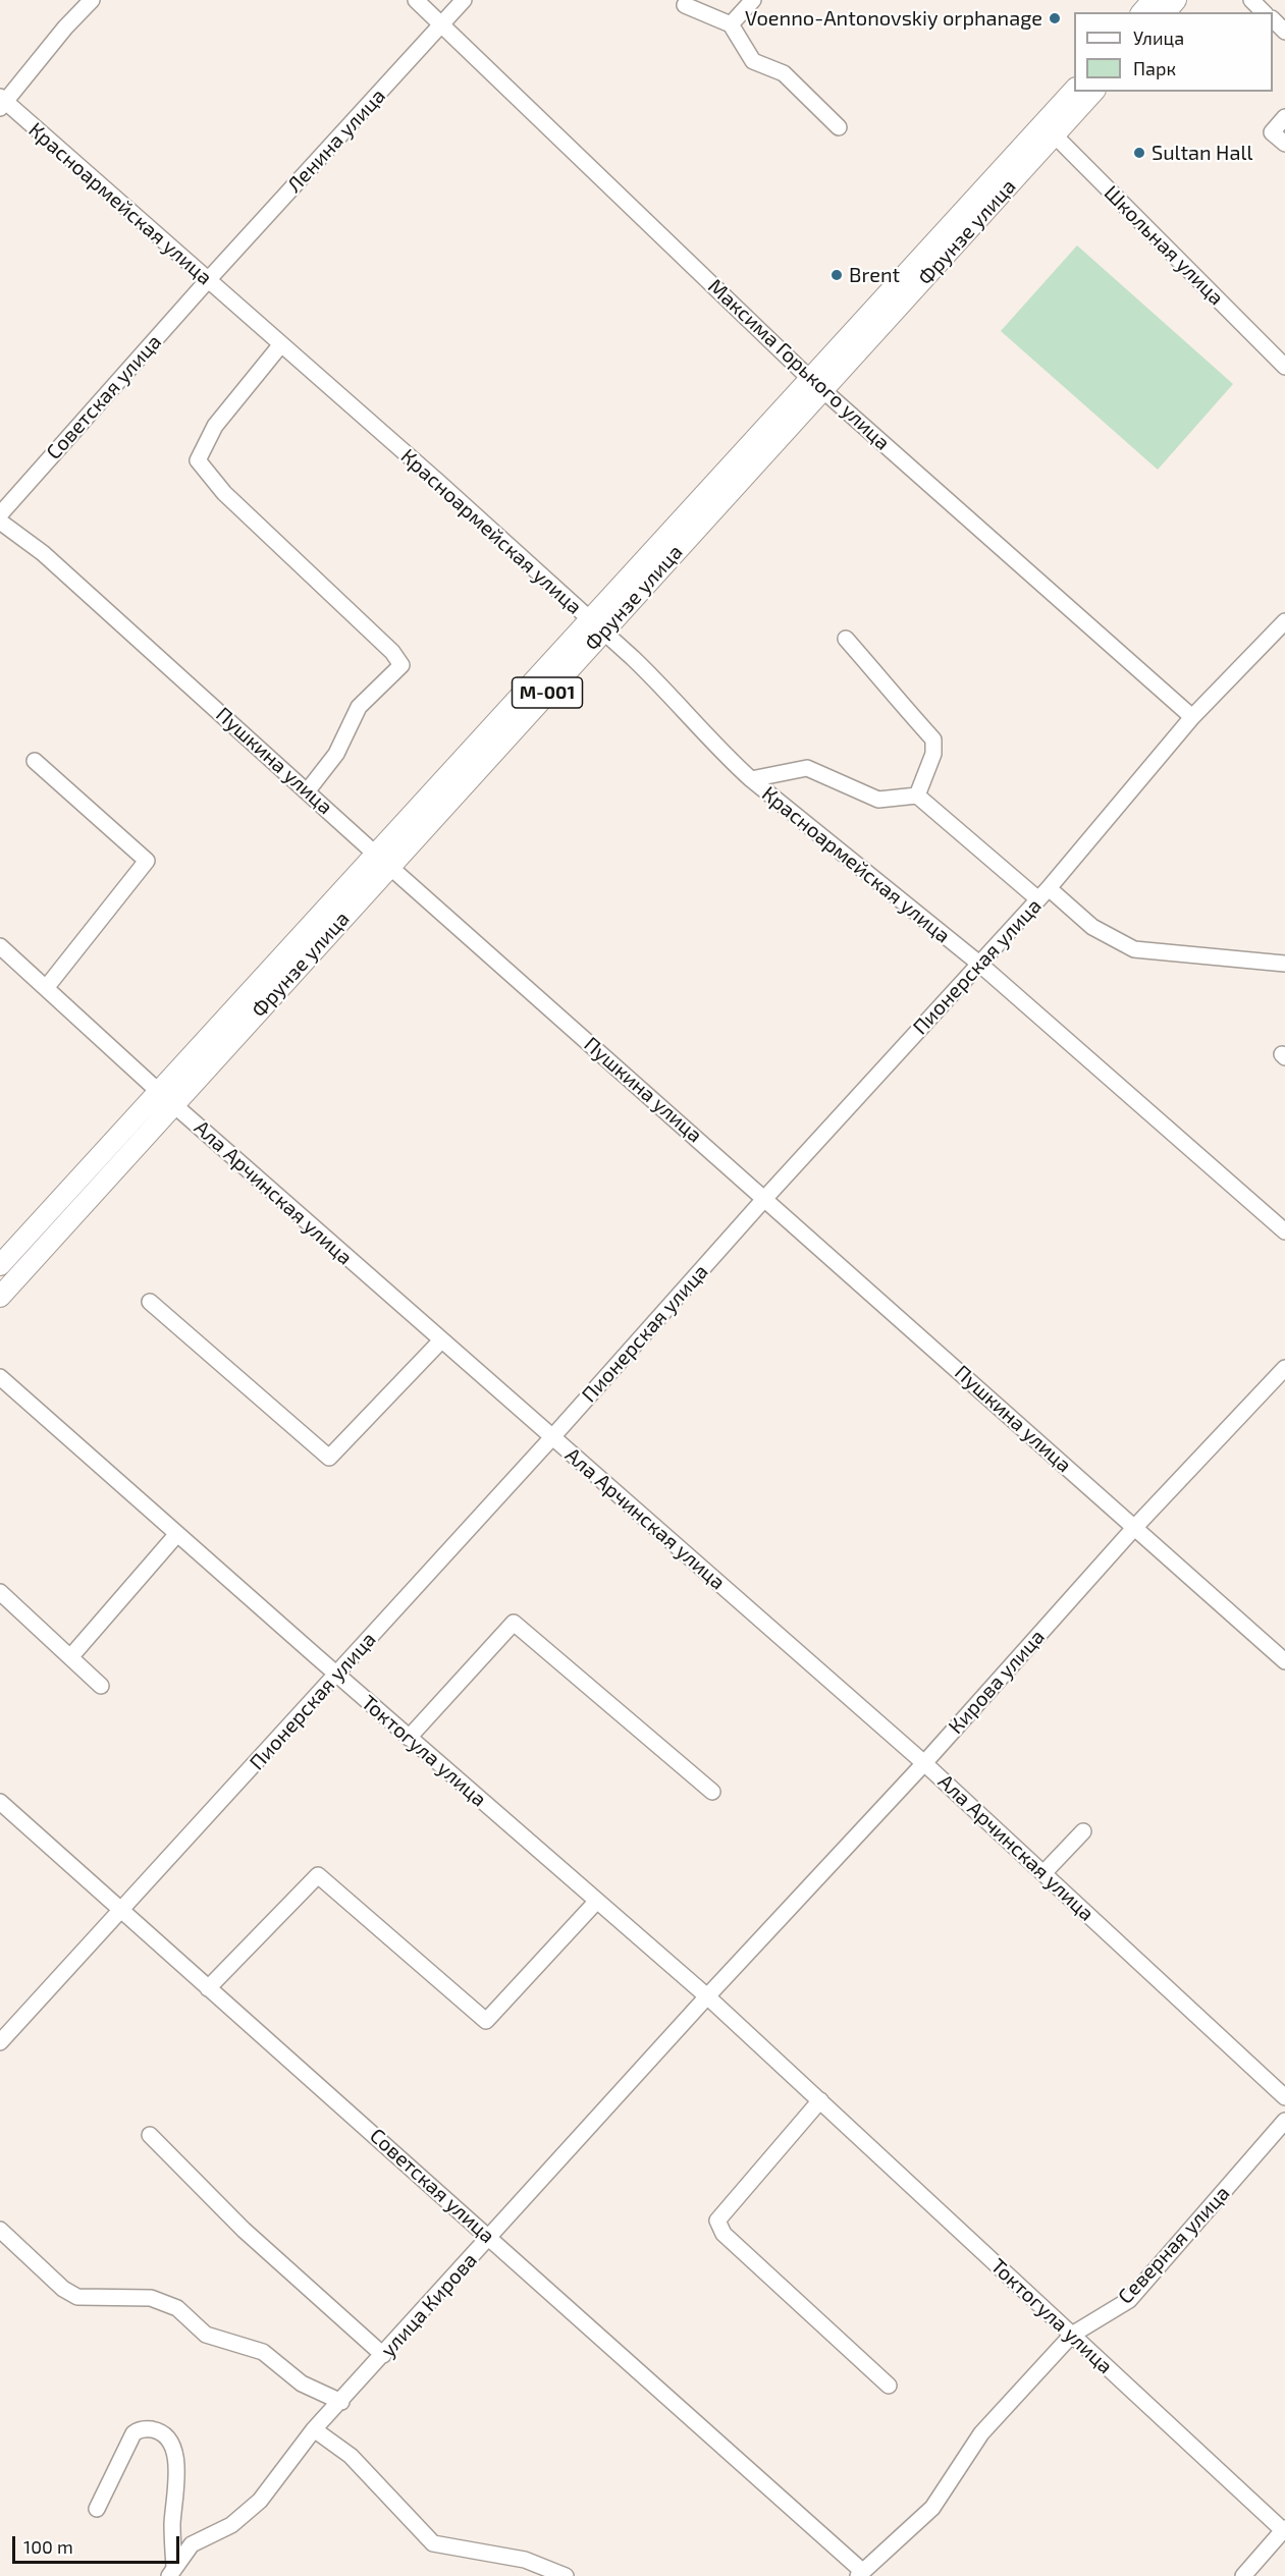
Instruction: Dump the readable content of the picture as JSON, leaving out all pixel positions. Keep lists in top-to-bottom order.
{
  "streets": {
    "main road": ["Фрунзе улица", "M-001"],
    "street": [
      "Ленина улица",
      "Красноармейская улица",
      "Школьная улица",
      "Максима Горького улица",
      "Советская улица",
      "Пушкина улица",
      "Пионерская улица",
      "Ала Арчинская улица",
      "Кирова улица",
      "Токтогула улица",
      "Северная улица",
      "улица Кирова"
    ]
  },
  "crossings": [
    ["Ленина улица", "Красноармейская улица"],
    ["Ленина улица", "Максима Горького улица"],
    ["Ленина улица", "Советская улица"],
    ["Красноармейская улица", "Фрунзе улица"],
    ["Красноармейская улица", "Советская улица"],
    ["Красноармейская улица", "Пионерская улица"],
    ["Фрунзе улица", "Школьная улица"],
    ["Фрунзе улица", "Максима Горького улица"],
    ["Фрунзе улица", "Пушкина улица"],
    ["Фрунзе улица", "Ала Арчинская улица"],
    ["Максима Горького улица", "Пионерская улица"],
    ["Советская улица", "Пионерская улица"],
    ["Советская улица", "Северная улица"],
    ["Советская улица", "улица Кирова"],
    ["Пушкина улица", "Пионерская улица"],
    ["Пушкина улица", "Кирова улица"],
    ["Пионерская улица", "Ала Арчинская улица"],
    ["Пионерская улица", "Токтогула улица"],
    ["Ала Арчинская улица", "Кирова улица"],
    ["Кирова улица", "Токтогула улица"],
    ["Кирова улица", "улица Кирова"],
    ["Токтогула улица", "Северная улица"],
    ["Токтогула улица", "улица Кирова"]
  ],
  "places": ["Voenno-Antonovskiy orphanage", "Sultan Hall", "Brent"],
  "legend": ["Улица", "Парк"],
  "scale_bar": "100 m"
}
